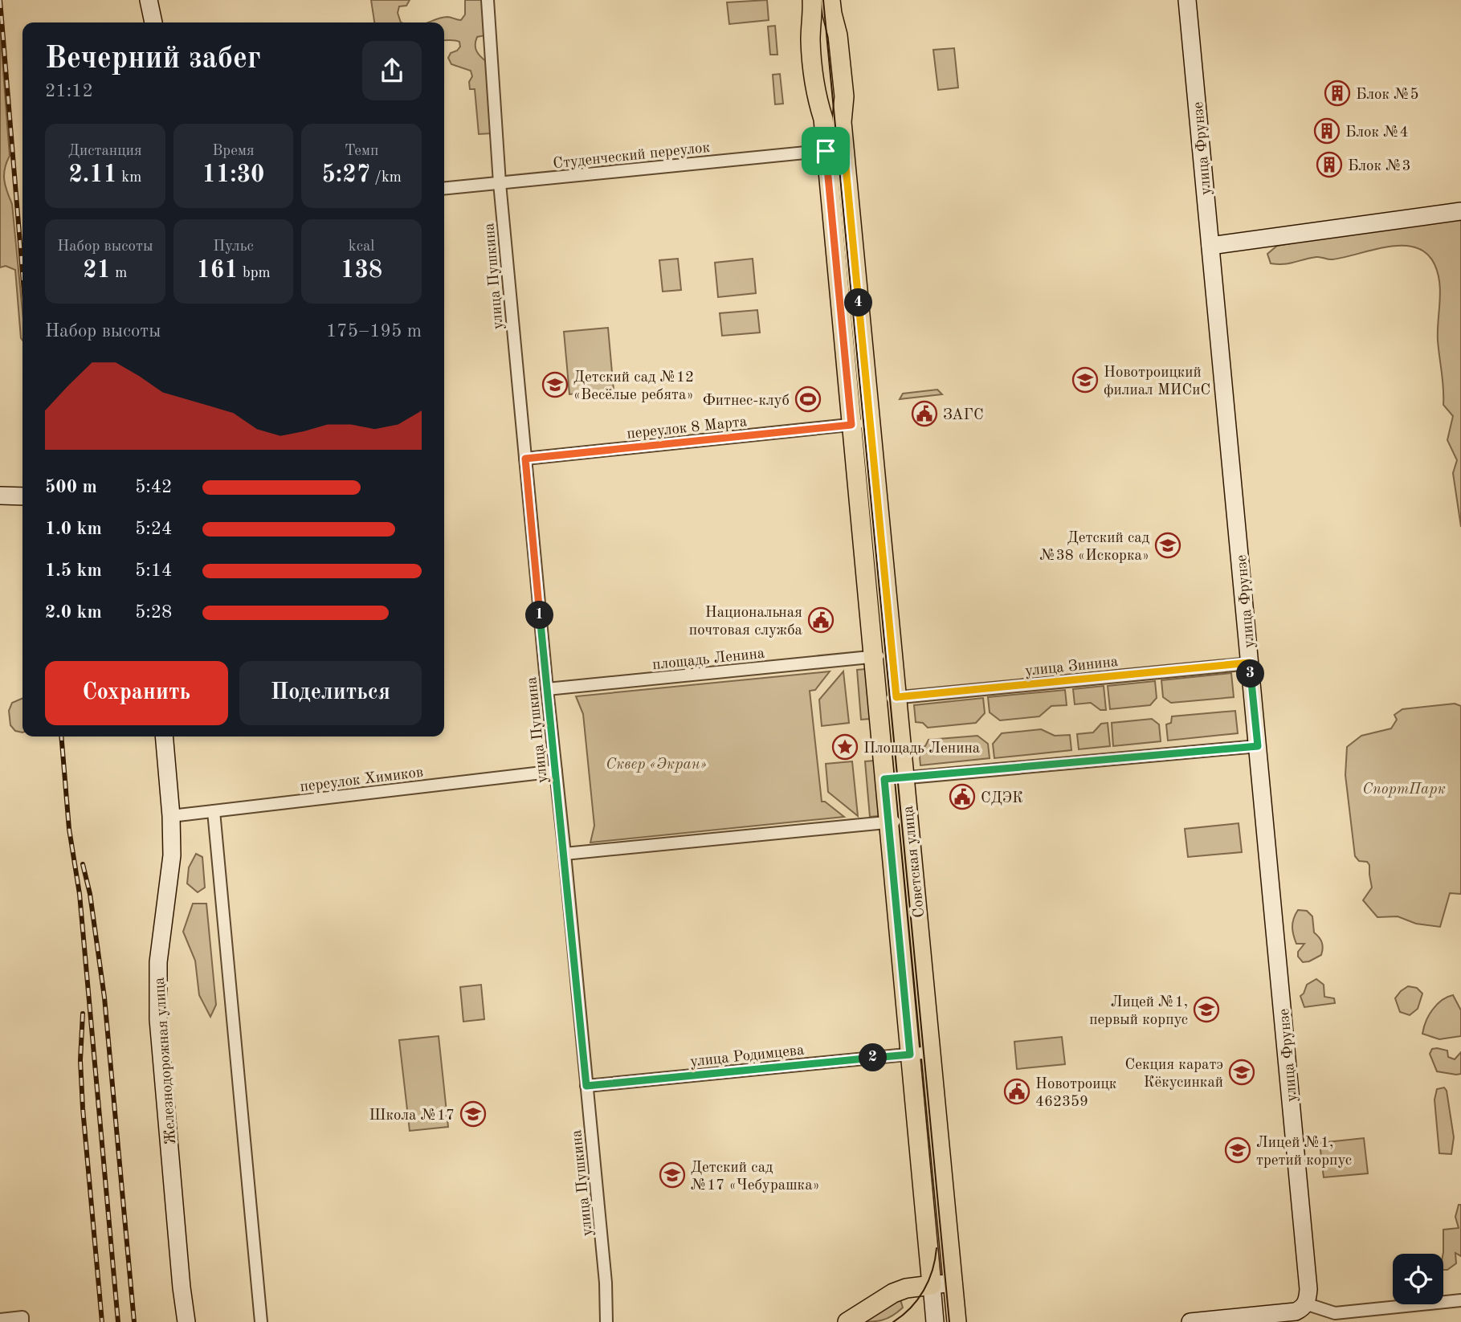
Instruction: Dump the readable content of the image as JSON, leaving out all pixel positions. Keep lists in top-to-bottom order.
{
  "streets": {
    "main road": ["Советская улица"],
    "street": [
      "улица Фрунзе",
      "Студенческий переулок",
      "улица Пушкина",
      "переулок 8 Марта",
      "площадь Ленина",
      "улица Зинина",
      "переулок Химиков",
      "улица Родимцева",
      "Железнодорожная улица"
    ]
  },
  "crossings": [
    ["улица Фрунзе", "улица Зинина"],
    ["Студенческий переулок", "улица Пушкина"],
    ["Студенческий переулок", "Советская улица"],
    ["улица Пушкина", "переулок 8 Марта"],
    ["улица Пушкина", "площадь Ленина"],
    ["улица Пушкина", "переулок Химиков"],
    ["улица Пушкина", "улица Родимцева"],
    ["переулок 8 Марта", "Советская улица"],
    ["площадь Ленина", "Советская улица"],
    ["улица Зинина", "Советская улица"],
    ["переулок Химиков", "Железнодорожная улица"],
    ["Советская улица", "улица Родимцева"]
  ],
  "parks": ["Сквер «Экран»", "СпортПарк"],
  "places": {
    "building": ["Блок №5", "Блок №4", "Блок №3"],
    "school or university": [
      "Новотроицкий филиал МИСиС",
      "Детский сад №12 «Весёлые ребята»",
      "Детский сад №38 «Искорка»",
      "Лицей №1, первый корпус",
      "Секция каратэ Кёкусинкай",
      "Школа №17",
      "Лицей №1, третий корпус",
      "Детский сад №17 «Чебурашка»"
    ],
    "sports": ["Фитнес-клуб"],
    "public building": [
      "ЗАГС",
      "Национальная почтовая служба",
      "СДЭК",
      "Новотроицк 462359"
    ],
    "place": ["Площадь Ленина"]
  },
  "page": {
    "heading": ["Вечерний забег", "21:12"],
    "stats": [
      ["Дистанция", "2.11 km"],
      ["Время", "11:30"],
      ["Темп", "5:27 /km"],
      ["Набор высоты", "21 m"],
      ["Пульс", "161 bpm"],
      ["kcal", "138"]
    ],
    "pins": [
      "4",
      "1",
      "3",
      "2"
    ],
    "chart": ["Набор высоты", "175–195 m"],
    "list": [
      {
        "name": "500 m",
        "note": "5:42"
      },
      {
        "name": "1.0 km",
        "note": "5:24"
      },
      {
        "name": "1.5 km",
        "note": "5:14"
      },
      {
        "name": "2.0 km",
        "note": "5:28"
      }
    ],
    "buttons": ["Сохранить", "Поделиться"]
  }
}
